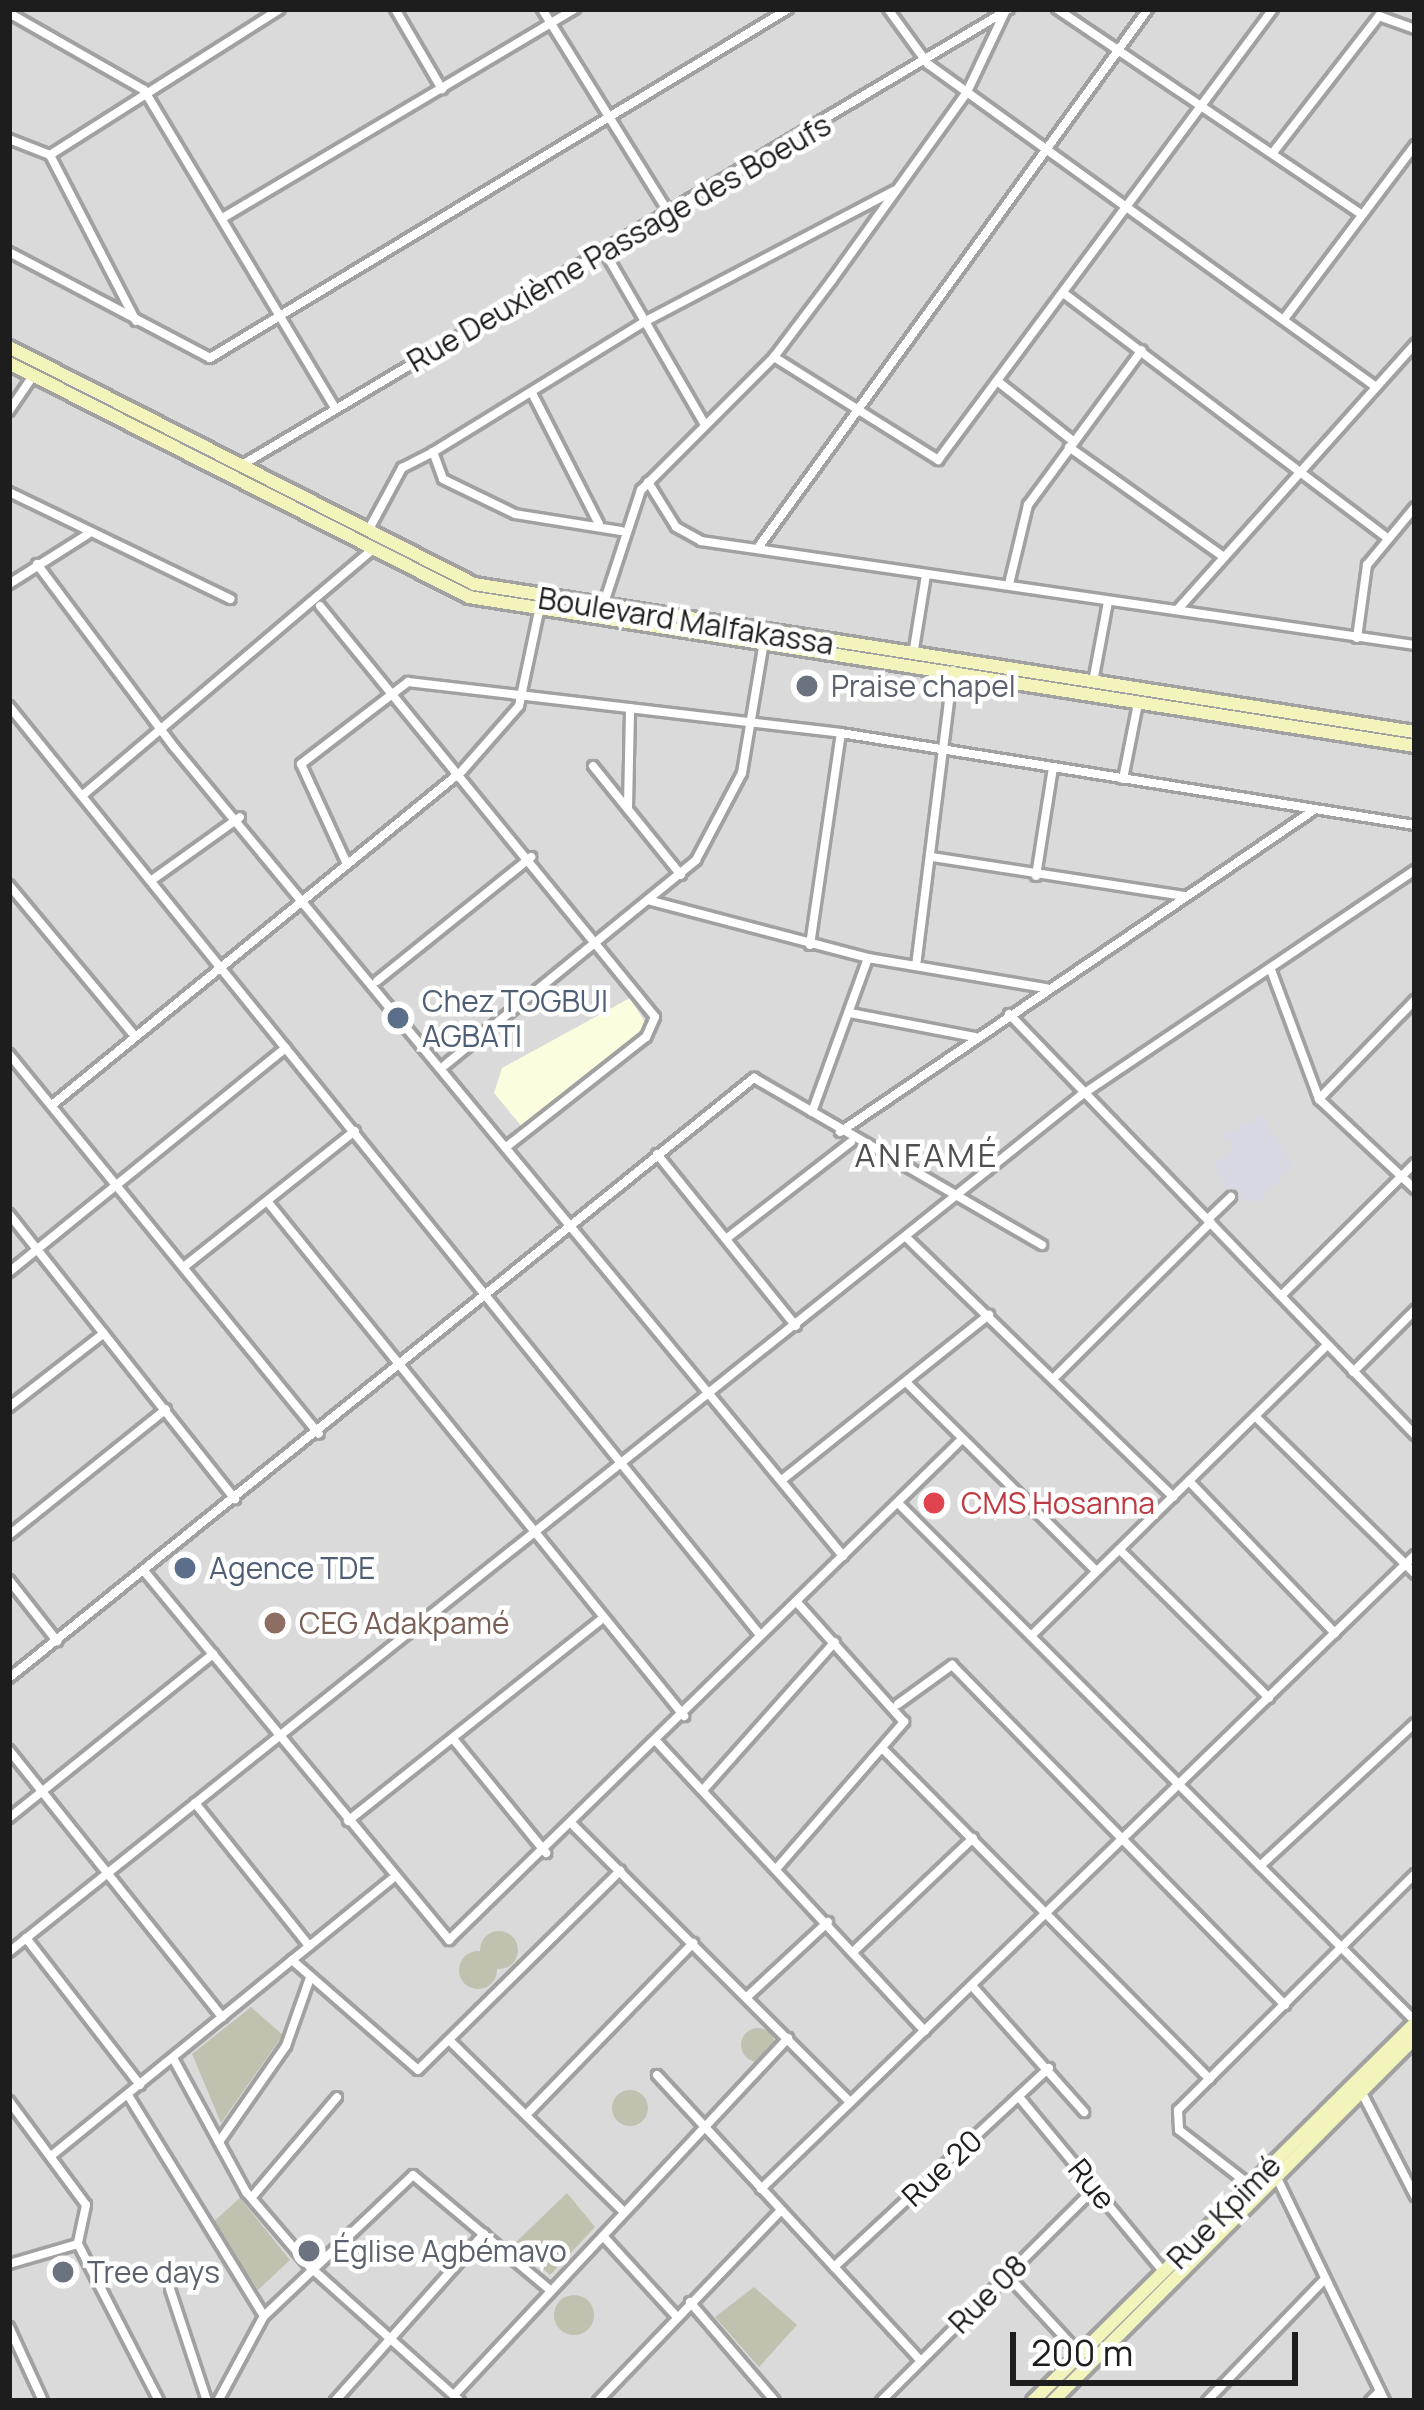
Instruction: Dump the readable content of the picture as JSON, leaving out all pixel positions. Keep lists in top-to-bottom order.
{
  "streets": {
    "main road": ["Boulevard Malfakassa", "Rue Kpimé"],
    "street": [
      "Rue Deuxième Passage des Boeufs",
      "Rue 20",
      "Rue",
      "Rue 08"
    ]
  },
  "crossings": [
    ["Rue Deuxième Passage des Boeufs", "Boulevard Malfakassa"],
    ["Rue 20", "Rue"],
    ["Rue", "Rue Kpimé"],
    ["Rue", "Rue 08"]
  ],
  "districts": ["ANFAMÉ"],
  "places": [
    "Praise chapel",
    "Chez TOGBUI AGBATI",
    "CMS Hosanna",
    "Agence TDE",
    "CEG Adakpamé",
    "Église Agbémavo",
    "Tree days"
  ],
  "scale_bar": "200 m"
}
